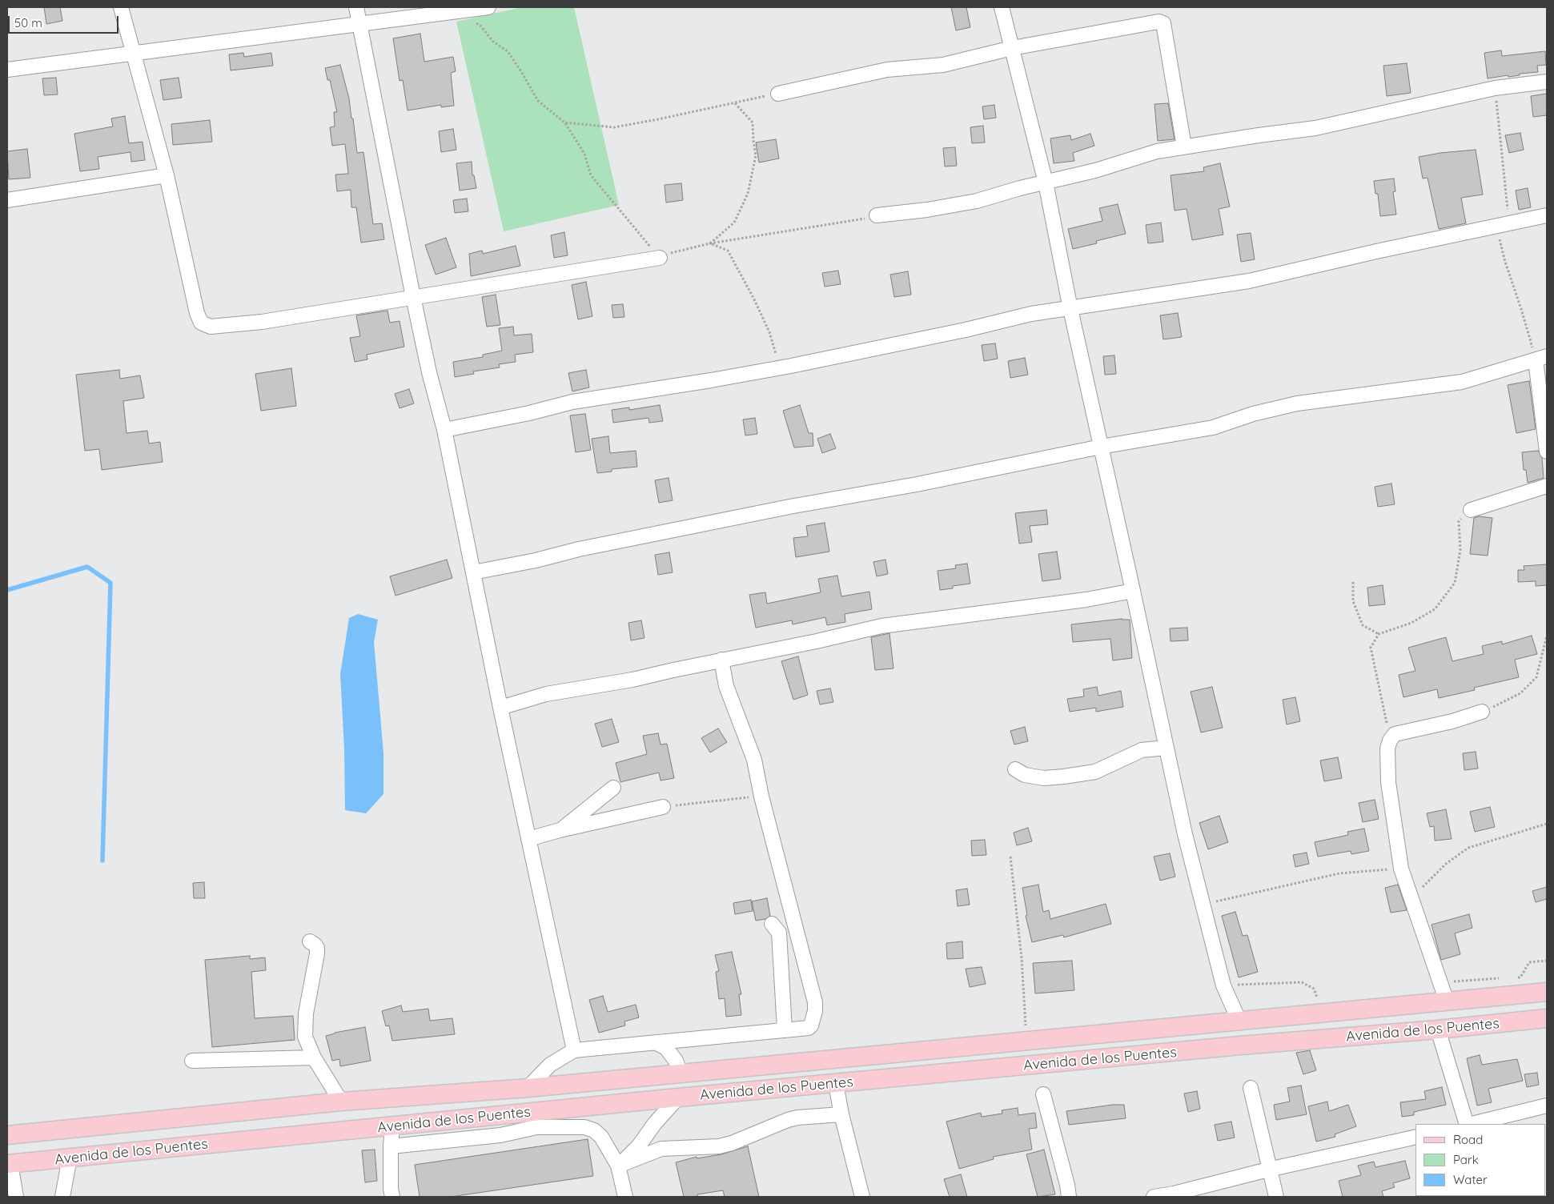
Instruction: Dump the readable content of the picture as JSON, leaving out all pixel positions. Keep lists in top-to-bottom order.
{
  "streets": {
    "main road": ["Avenida de los Puentes"]
  },
  "legend": ["Road", "Park", "Water"],
  "scale_bar": "50 m"
}
